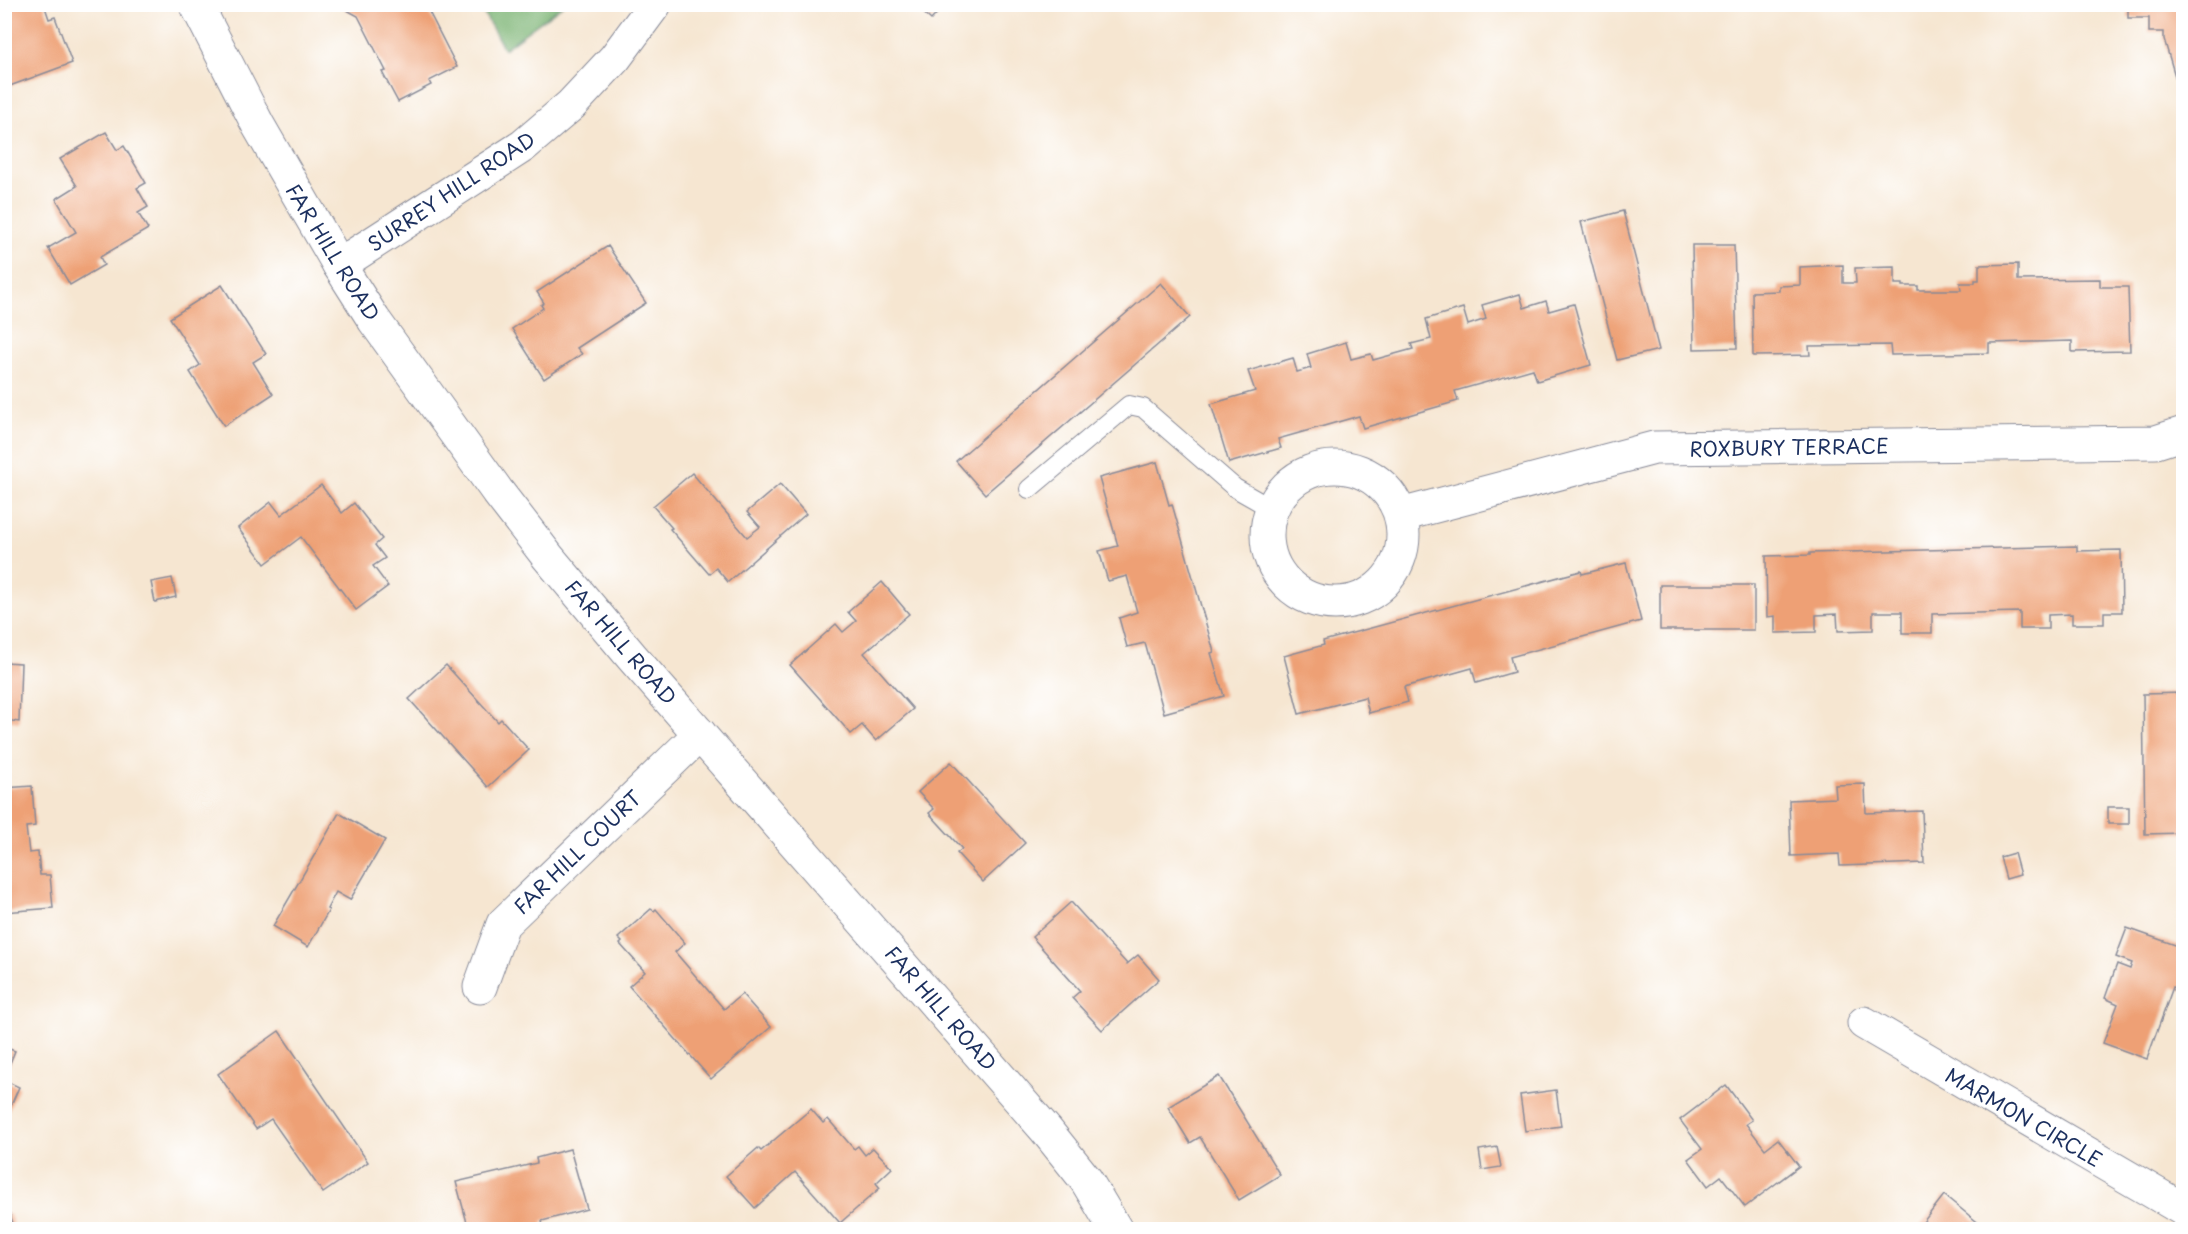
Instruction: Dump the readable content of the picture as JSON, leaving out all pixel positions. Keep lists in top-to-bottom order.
{
  "streets": {
    "street": [
      "SURREY HILL ROAD",
      "FAR HILL ROAD",
      "ROXBURY TERRACE",
      "FAR HILL COURT",
      "MARMON CIRCLE"
    ]
  },
  "crossings": [
    ["SURREY HILL ROAD", "FAR HILL ROAD"],
    ["FAR HILL ROAD", "FAR HILL COURT"]
  ]
}
